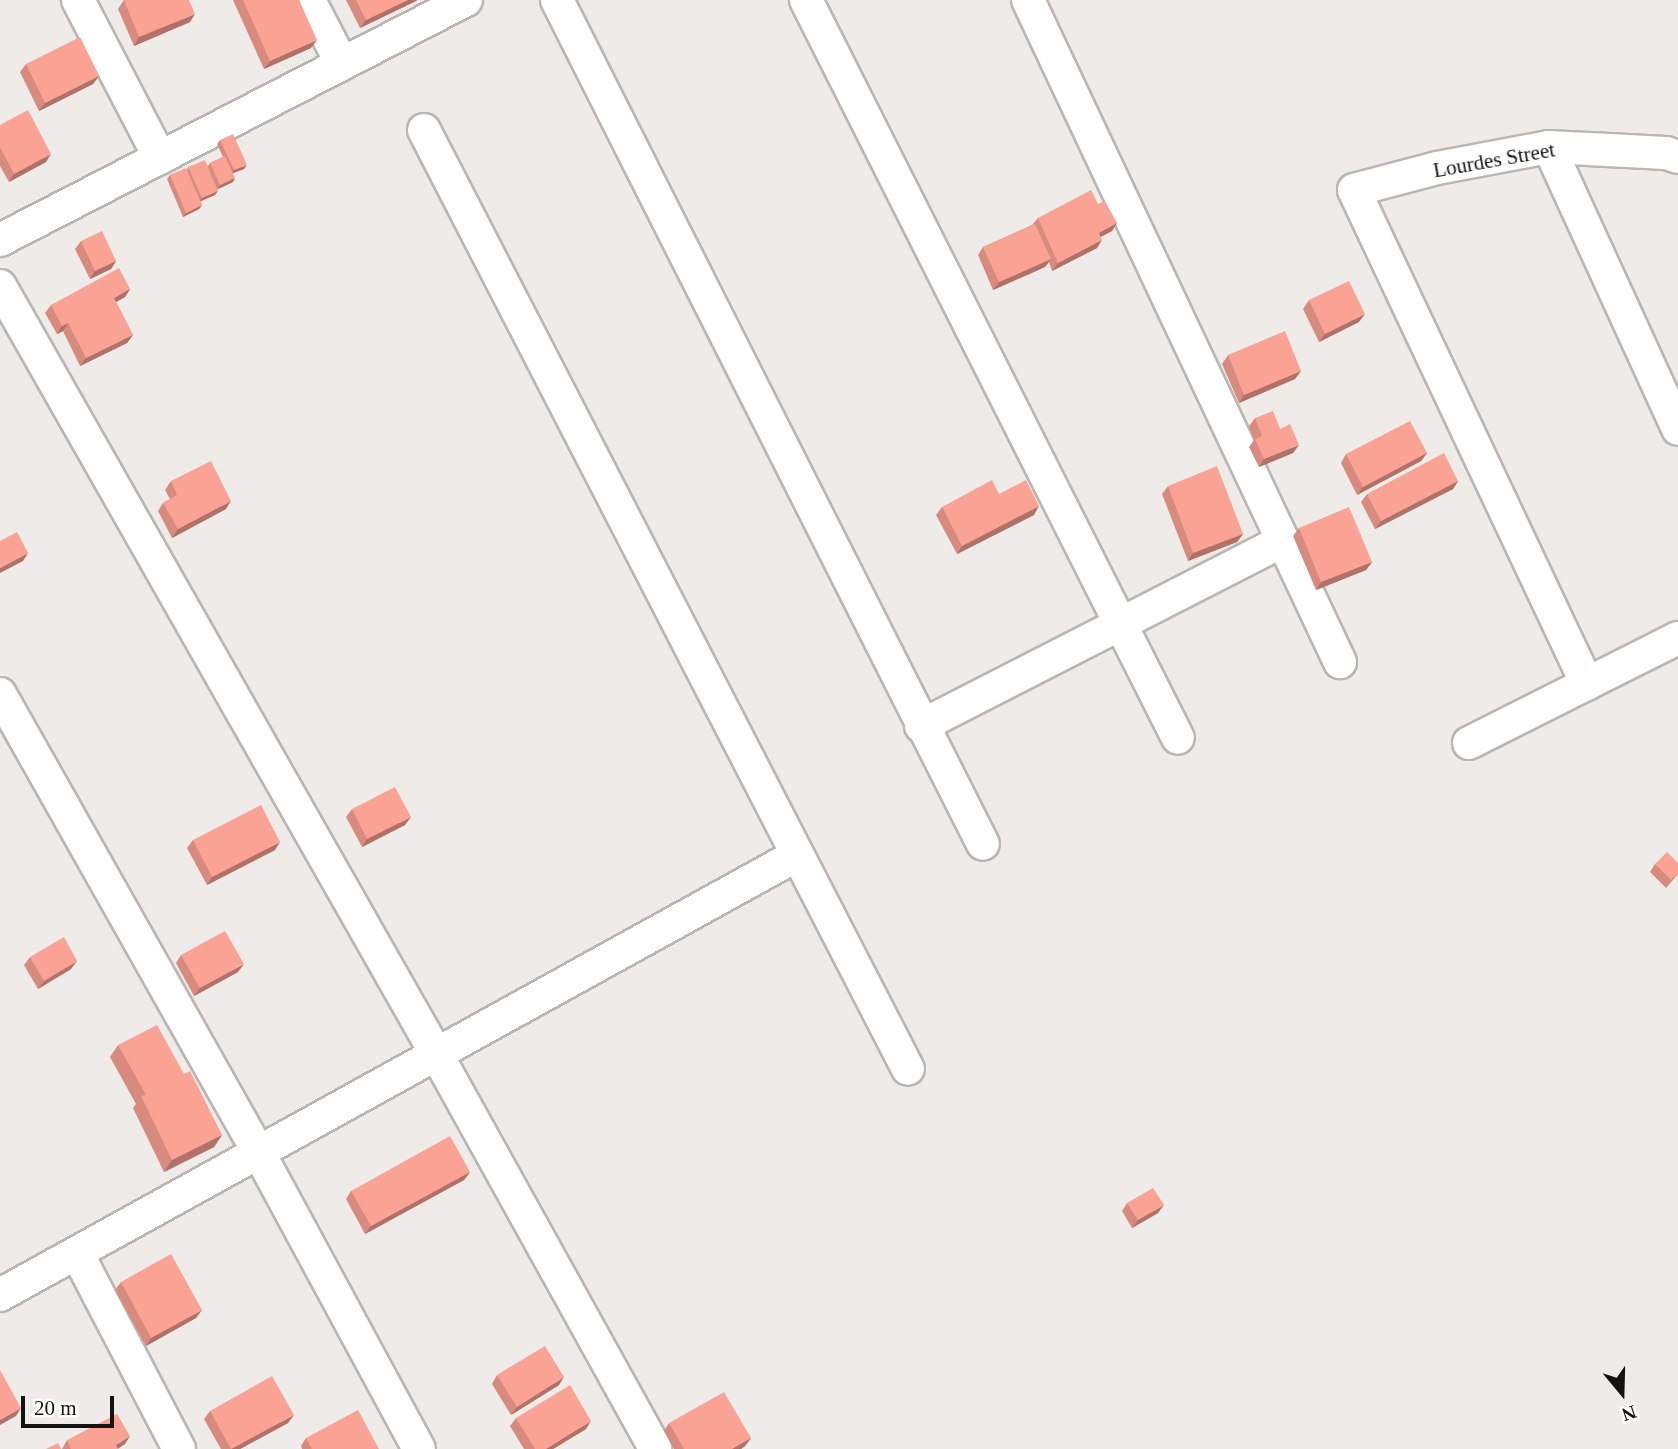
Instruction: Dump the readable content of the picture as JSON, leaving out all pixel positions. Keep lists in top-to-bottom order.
{
  "streets": {
    "street": ["Lourdes Street"]
  },
  "scale_bar": "20 m",
  "north": "bottom"
}
